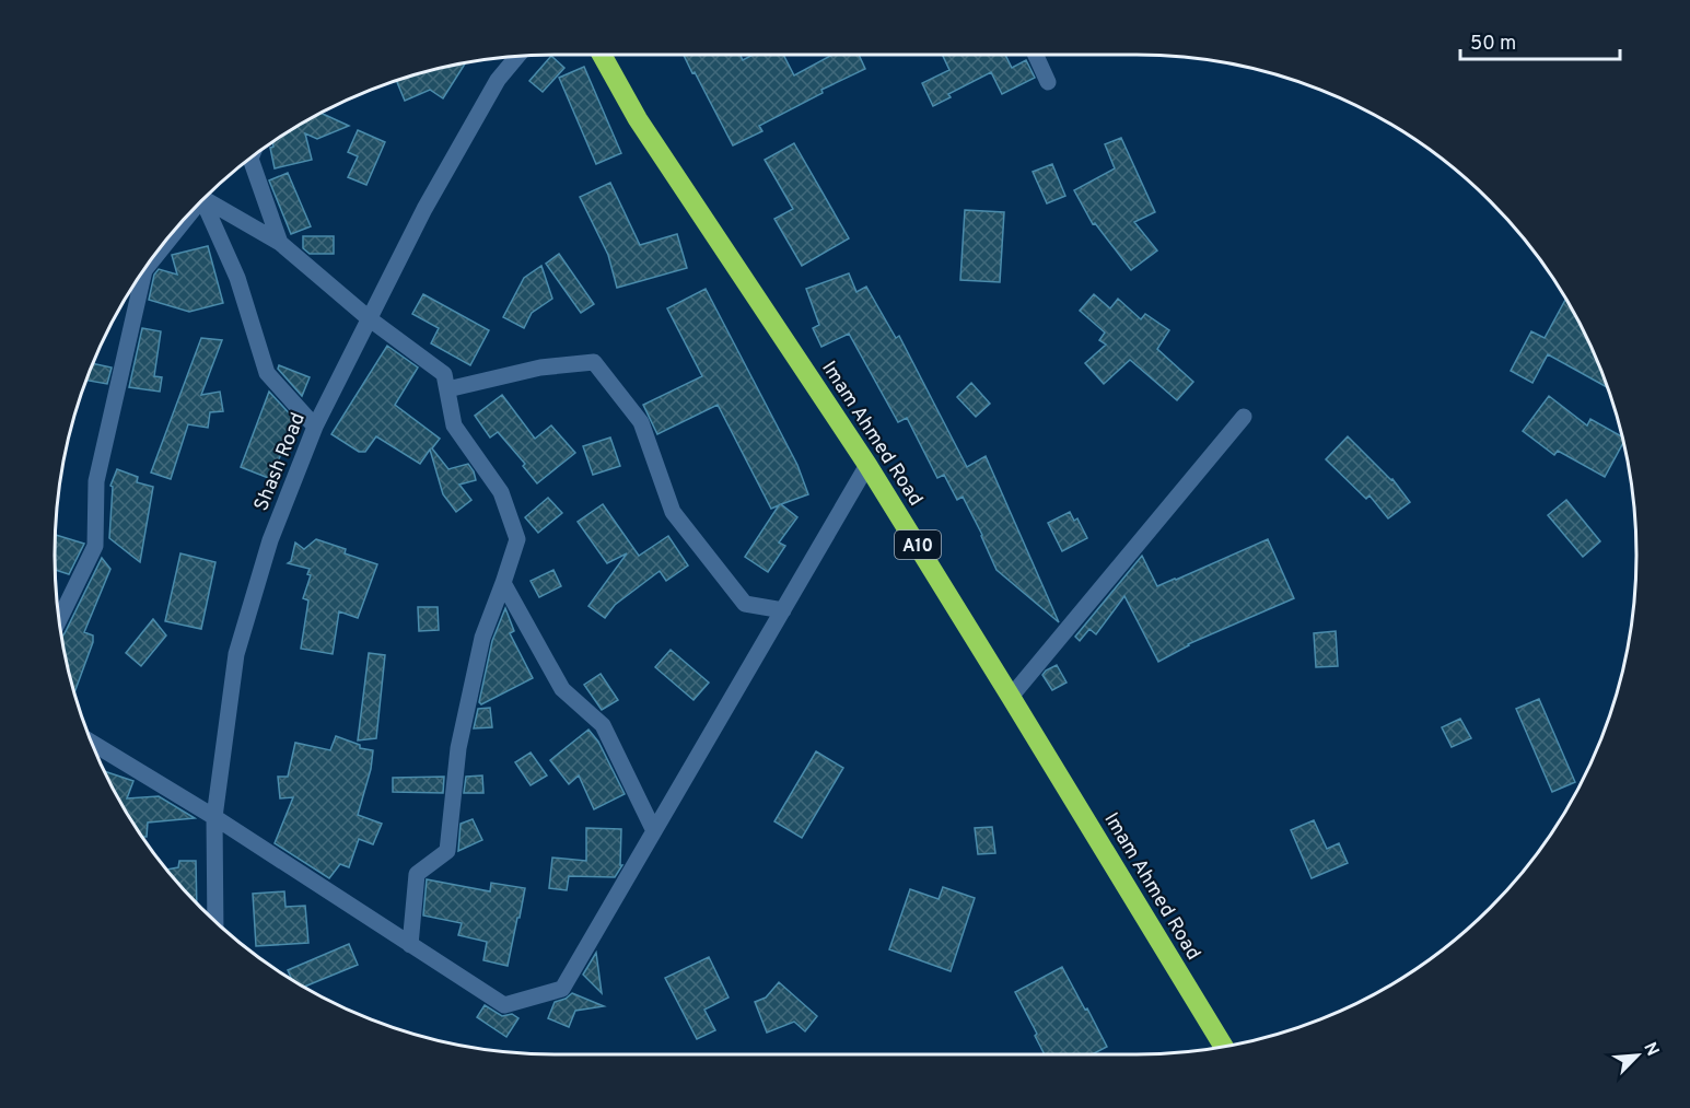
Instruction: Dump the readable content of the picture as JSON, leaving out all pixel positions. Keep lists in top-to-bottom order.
{
  "streets": {
    "highway": ["Imam Ahmed Road", "A10"],
    "street": ["Shash Road"]
  },
  "scale_bar": "50 m",
  "north": "top right"
}
